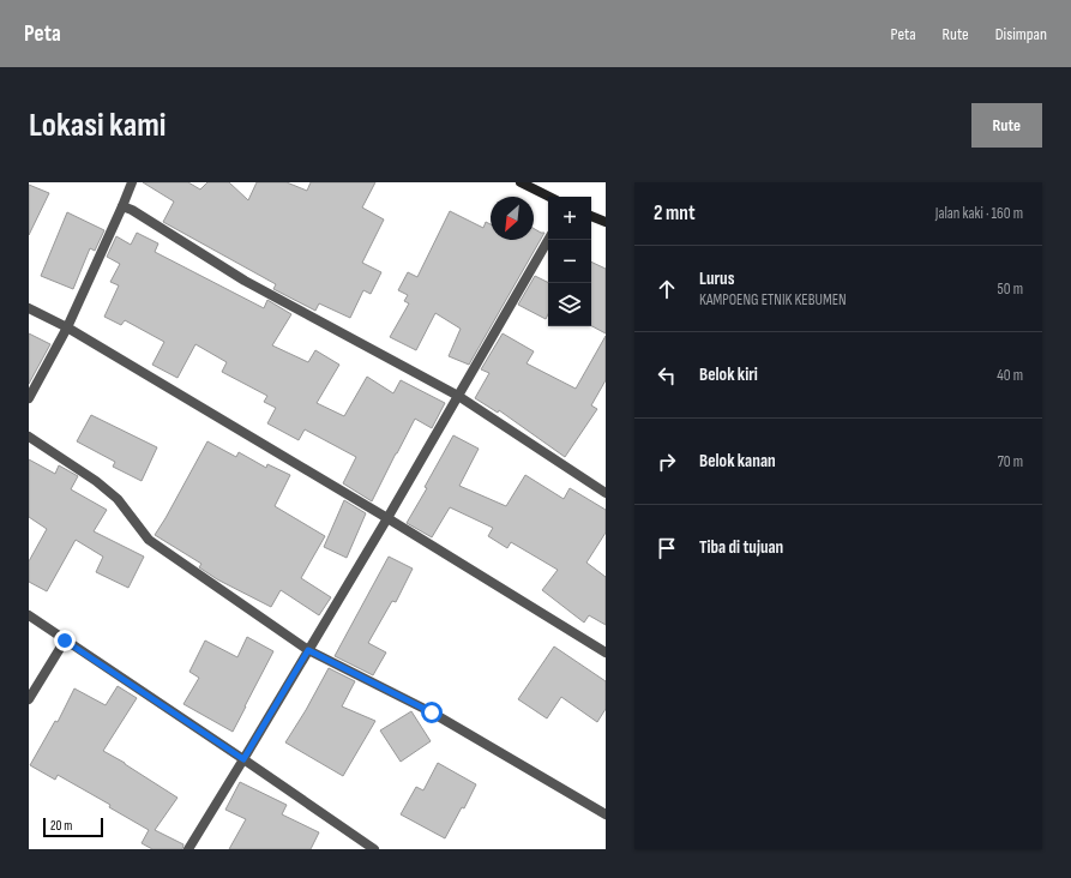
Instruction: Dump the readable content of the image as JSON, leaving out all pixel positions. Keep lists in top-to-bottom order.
{
  "scale_bar": "20 m",
  "north": "bottom left",
  "page": {
    "header": "Peta",
    "nav": ["Peta", "Rute", "Disimpan"],
    "buttons": "Rute",
    "title": "Lokasi kami",
    "heading": ["2 mnt", "Jalan kaki · 160 m"],
    "map_buttons": ["+", "−"],
    "list": [
      ["Lurus", "KAMPOENG ETNIK KEBUMEN", "50 m"],
      ["Belok kiri", "40 m"],
      ["Belok kanan", "70 m"],
      "Tiba di tujuan"
    ],
    "scale": "20 m"
  }
}
